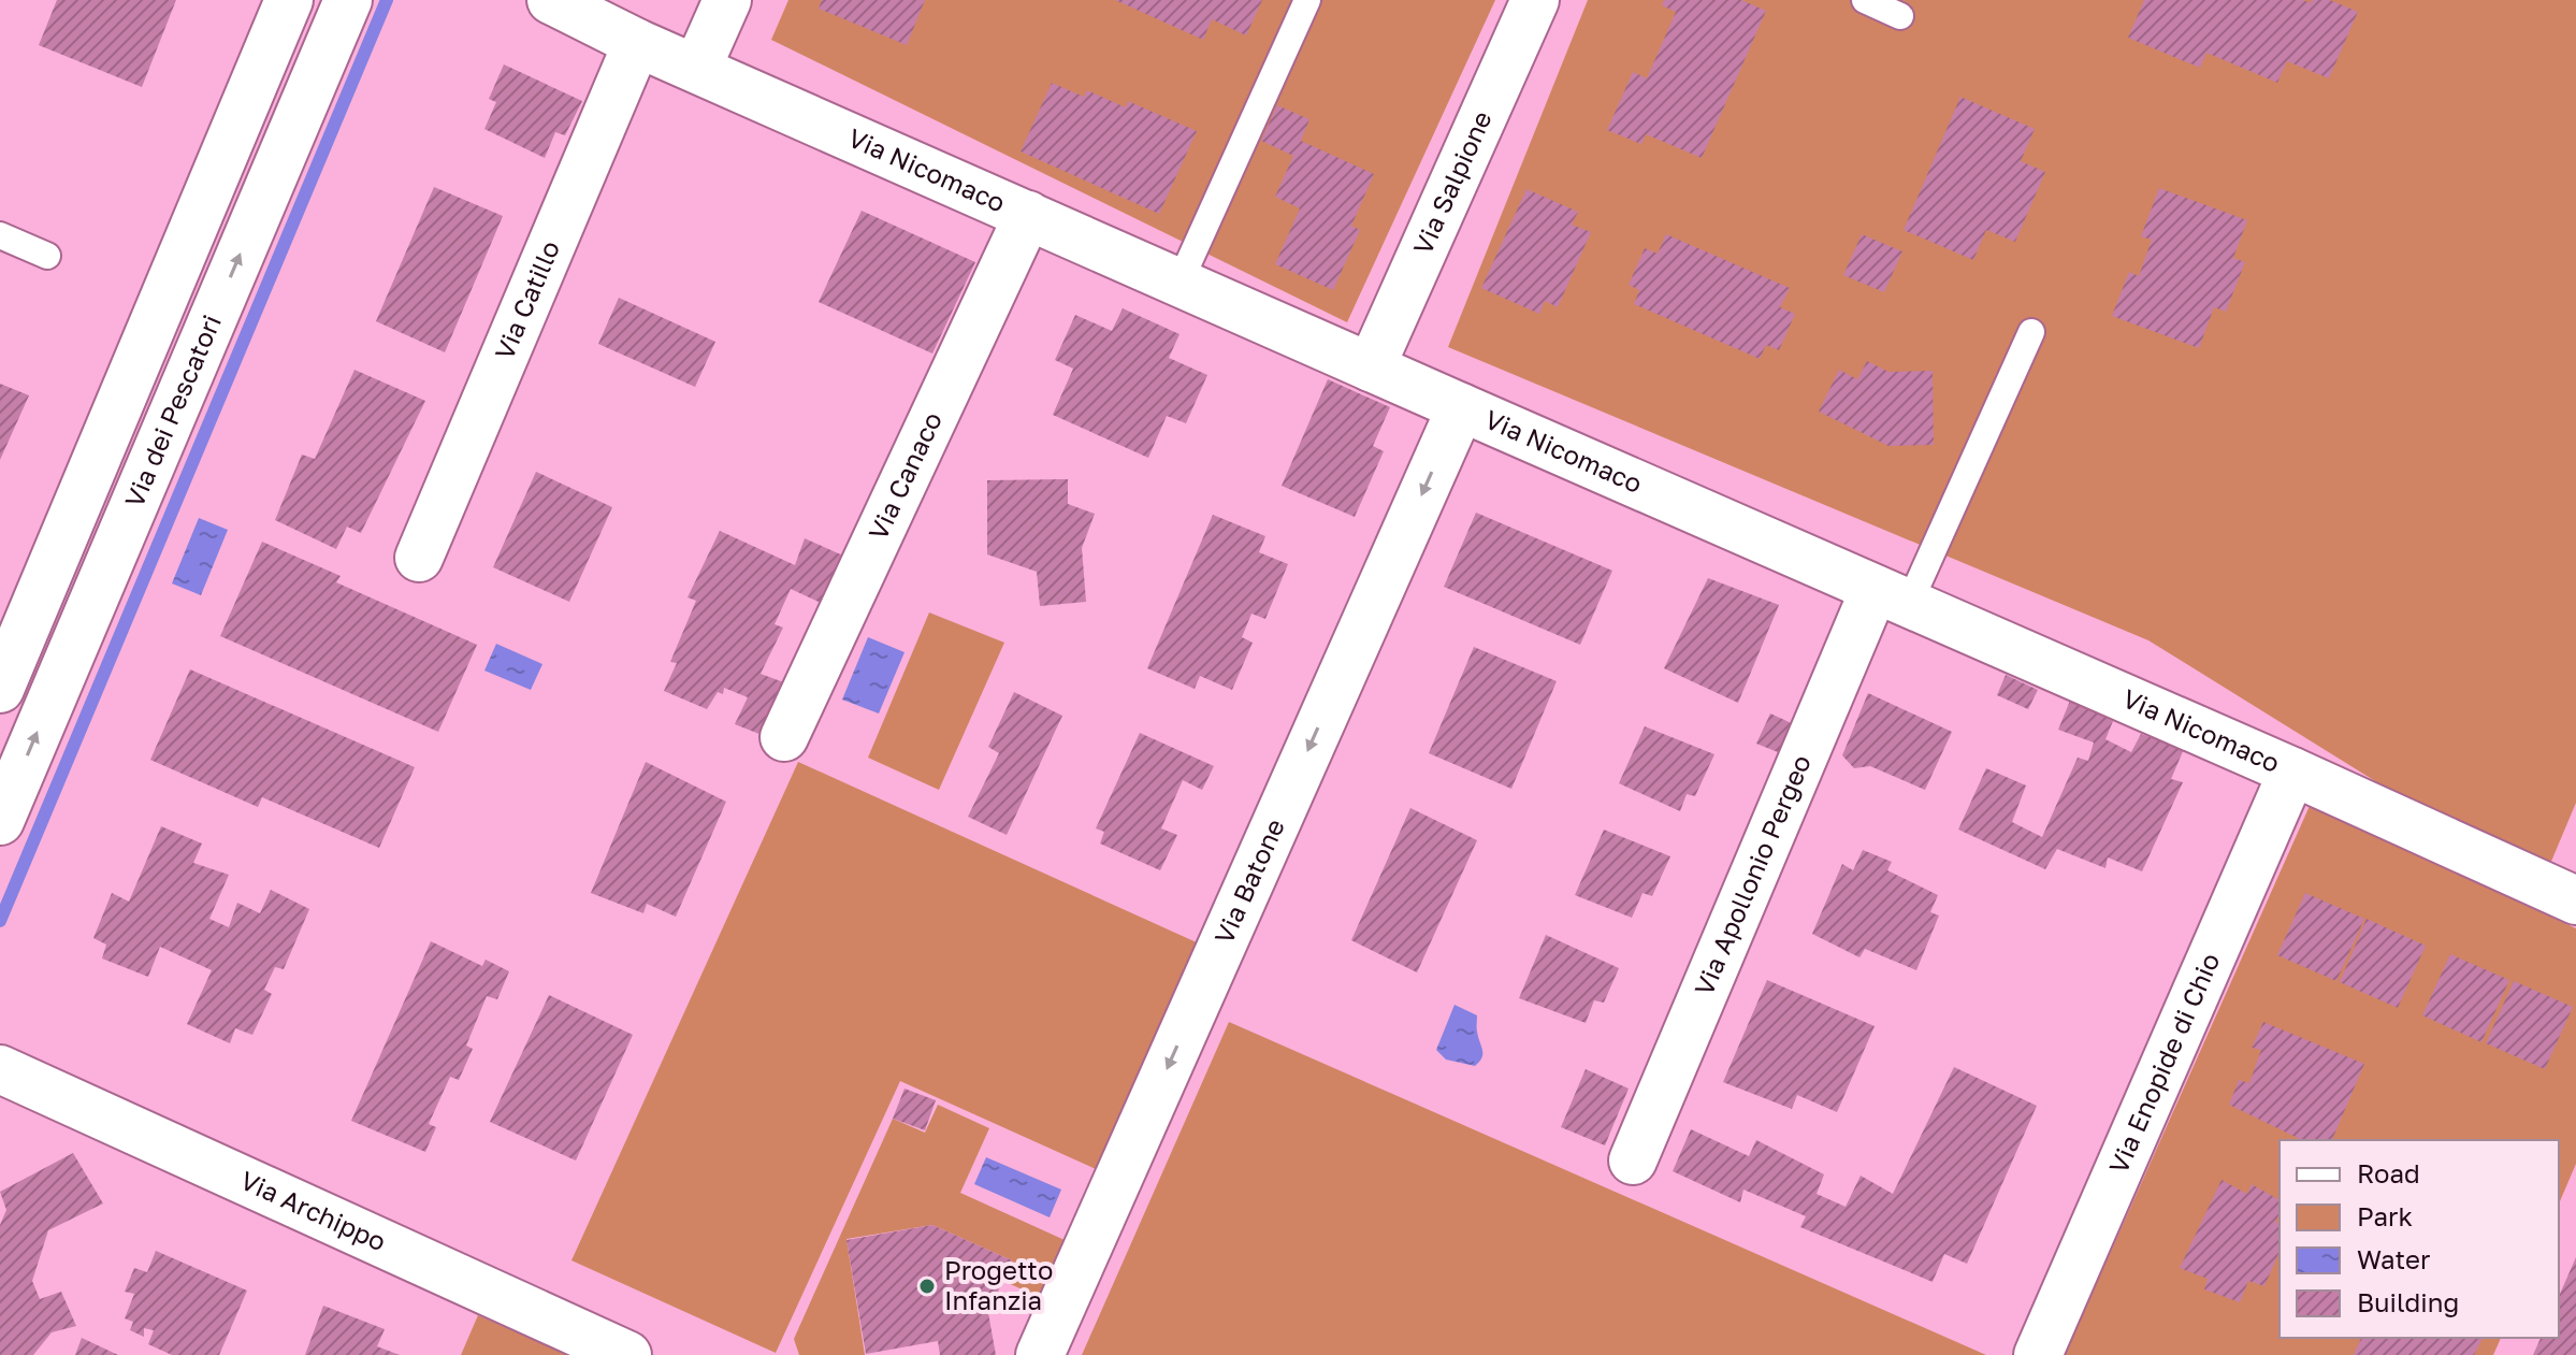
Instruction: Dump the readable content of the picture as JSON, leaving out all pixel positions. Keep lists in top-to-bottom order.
{
  "streets": {
    "street": [
      "Via Nicomaco",
      "Via Salpione",
      "Via Catillo",
      "Via dei Pescatori",
      "Via Canaco",
      "Via Apollonio Pergeo",
      "Via Batone",
      "Via Enopide di Chio",
      "Via Archippo"
    ]
  },
  "crossings": [
    ["Via Nicomaco", "Via Salpione"],
    ["Via Nicomaco", "Via Catillo"],
    ["Via Nicomaco", "Via Canaco"],
    ["Via Nicomaco", "Via Apollonio Pergeo"],
    ["Via Nicomaco", "Via Batone"],
    ["Via Nicomaco", "Via Enopide di Chio"]
  ],
  "one_way": ["Via Batone"],
  "places": ["Progetto Infanzia"],
  "legend": [
    "Road",
    "Park",
    "Water",
    "Building"
  ]
}
